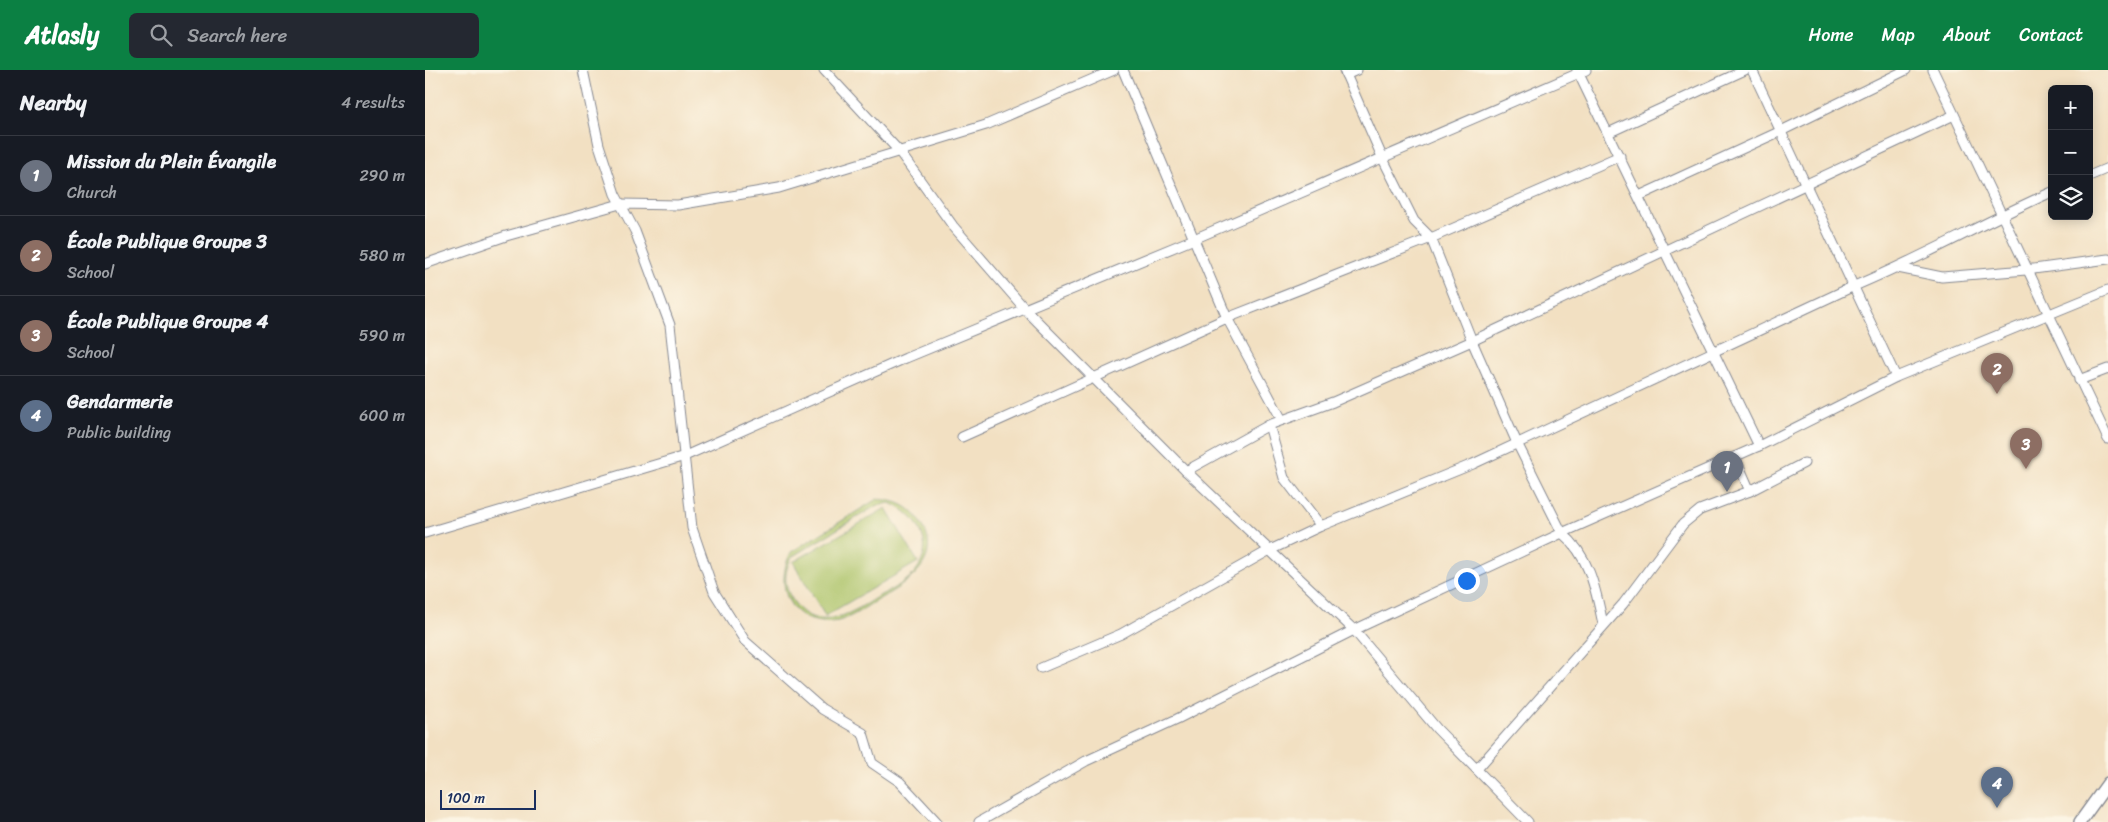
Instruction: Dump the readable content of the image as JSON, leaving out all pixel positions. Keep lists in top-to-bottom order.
{
  "scale_bar": "100 m",
  "page": {
    "header": "Atlasly",
    "search": "Search here",
    "nav": [
      "Home",
      "Map",
      "About",
      "Contact"
    ],
    "heading": ["Nearby", "4 results"],
    "map_buttons": ["+", "−"],
    "list": [
      {
        "mark": "1",
        "name": "Mission du Plein Évangile",
        "note": "Church",
        "value": "290 m"
      },
      {
        "mark": "2",
        "name": "École Publique Groupe 3",
        "note": "School",
        "value": "580 m"
      },
      {
        "mark": "3",
        "name": "École Publique Groupe 4",
        "note": "School",
        "value": "590 m"
      },
      {
        "mark": "4",
        "name": "Gendarmerie",
        "note": "Public building",
        "value": "600 m"
      }
    ],
    "pins": [
      "2",
      "3",
      "1",
      "4"
    ],
    "scale": "100 m"
  }
}
